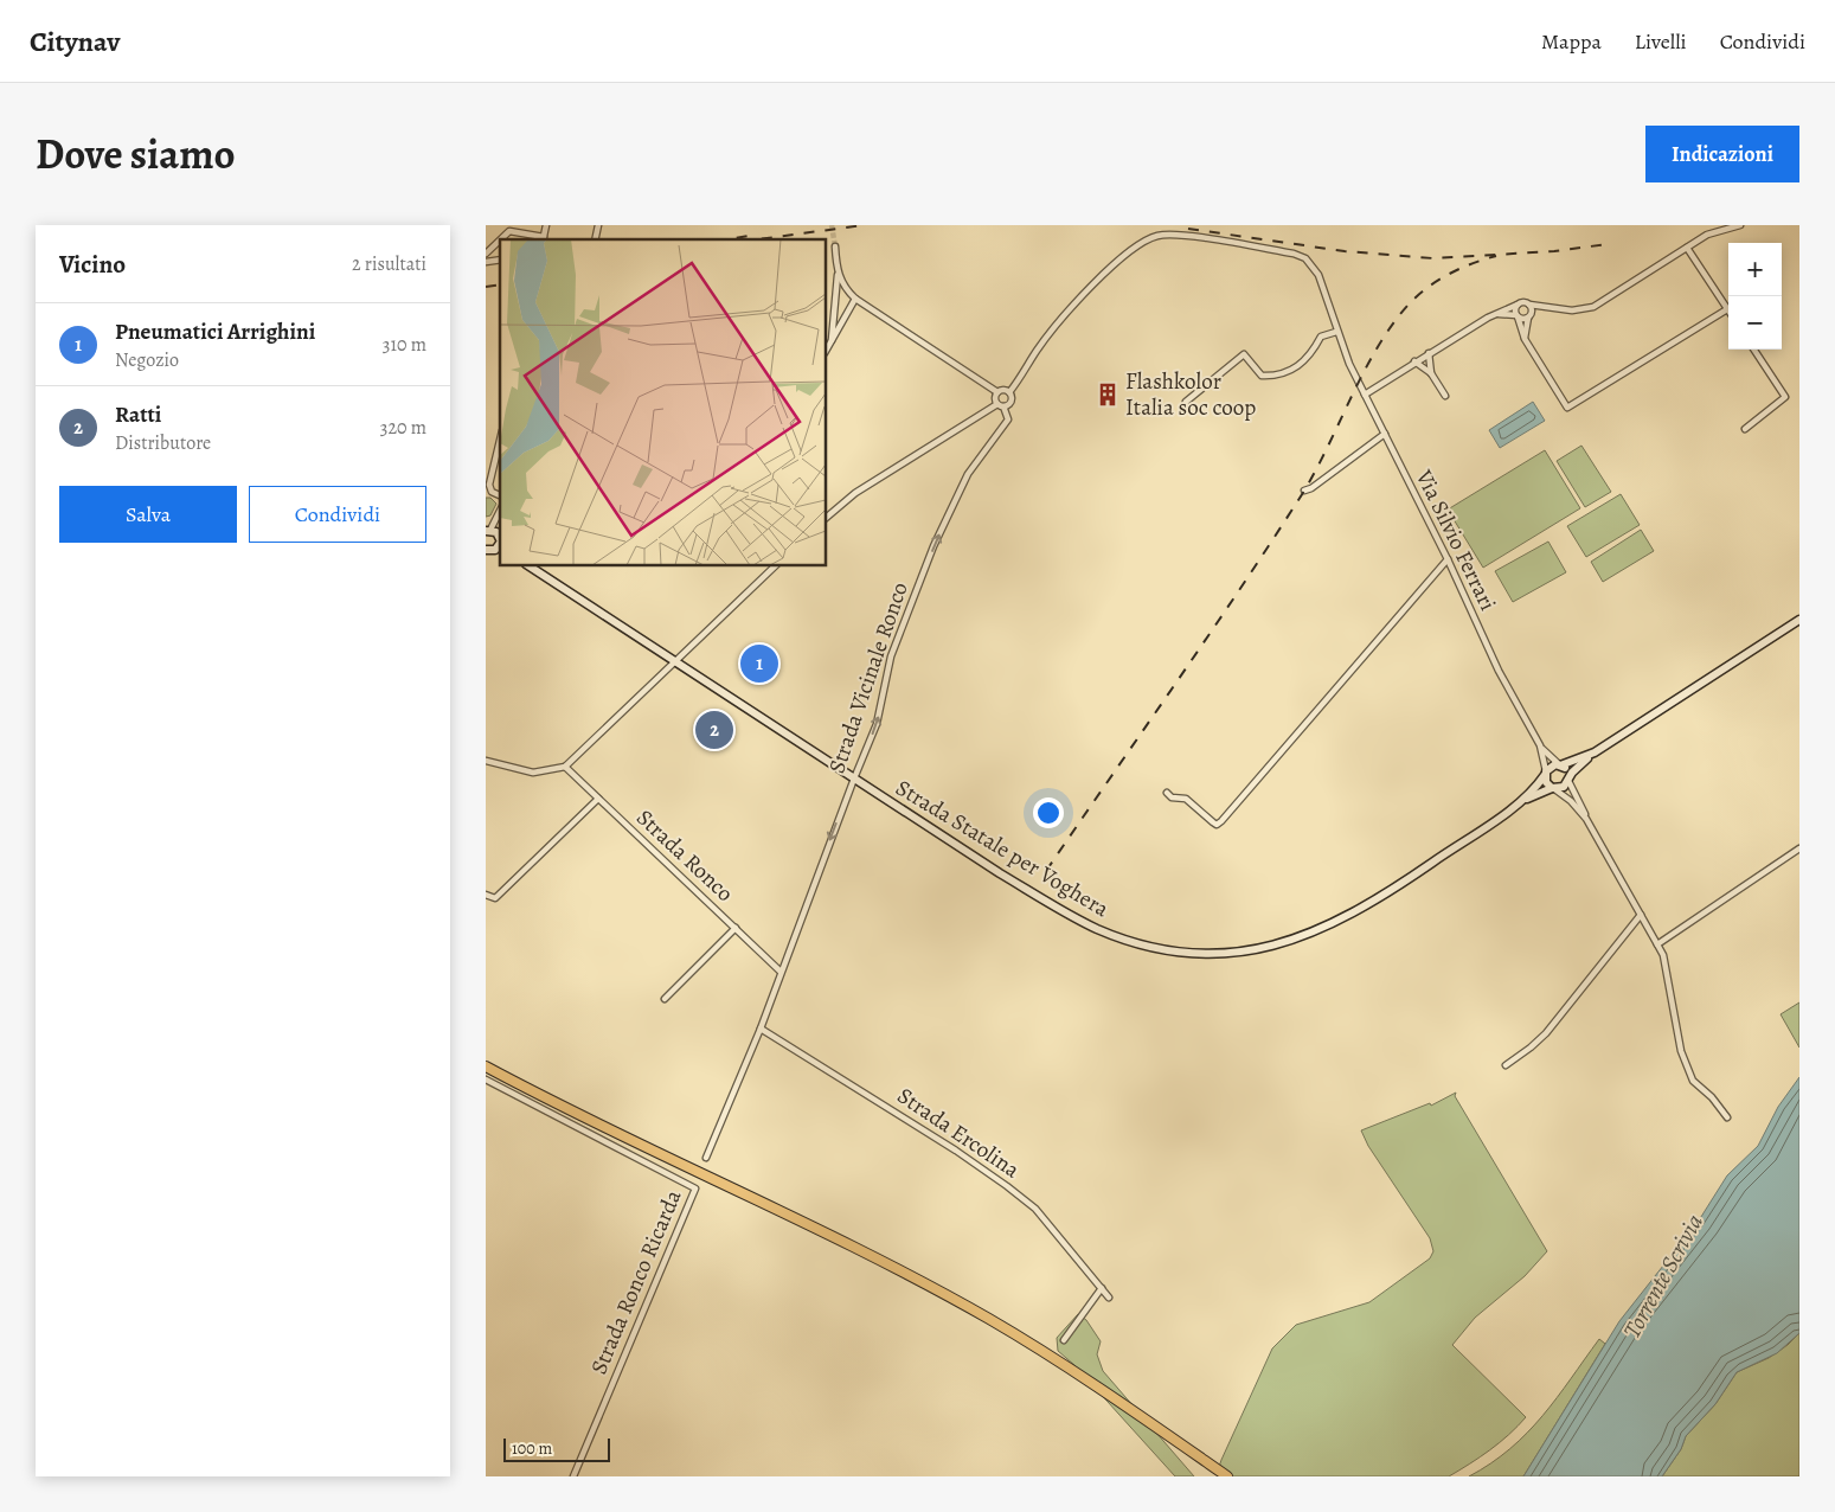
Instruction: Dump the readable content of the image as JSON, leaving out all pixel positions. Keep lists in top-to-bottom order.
{
  "streets": {
    "main road": ["Strada Statale per Voghera"],
    "street": [
      "Via Silvio Ferrari",
      "Strada Vicinale Ronco",
      "Strada Ronco",
      "Strada Ercolina",
      "Strada Ronco Ricarda"
    ]
  },
  "crossings": [
    ["Via Silvio Ferrari", "Strada Vicinale Ronco"],
    ["Via Silvio Ferrari", "Strada Statale per Voghera"],
    ["Strada Vicinale Ronco", "Strada Statale per Voghera"],
    ["Strada Vicinale Ronco", "Strada Ronco"]
  ],
  "water": ["Torrente Scrivia"],
  "places": {
    "building": ["Flashkolor Italia soc coop"]
  },
  "scale_bar": "100 m",
  "page": {
    "header": "Citynav",
    "nav": ["Mappa", "Livelli", "Condividi"],
    "title": "Dove siamo",
    "buttons": [
      "Indicazioni",
      ["Salva", "Condividi"]
    ],
    "heading": ["Vicino", "2 risultati"],
    "map_buttons": ["+", "−"],
    "list": [
      {
        "mark": "1",
        "name": "Pneumatici Arrighini",
        "note": "Negozio",
        "value": "310 m"
      },
      {
        "mark": "2",
        "name": "Ratti",
        "note": "Distributore",
        "value": "320 m"
      }
    ],
    "pins": ["1", "2"],
    "scale": "100 m"
  }
}
